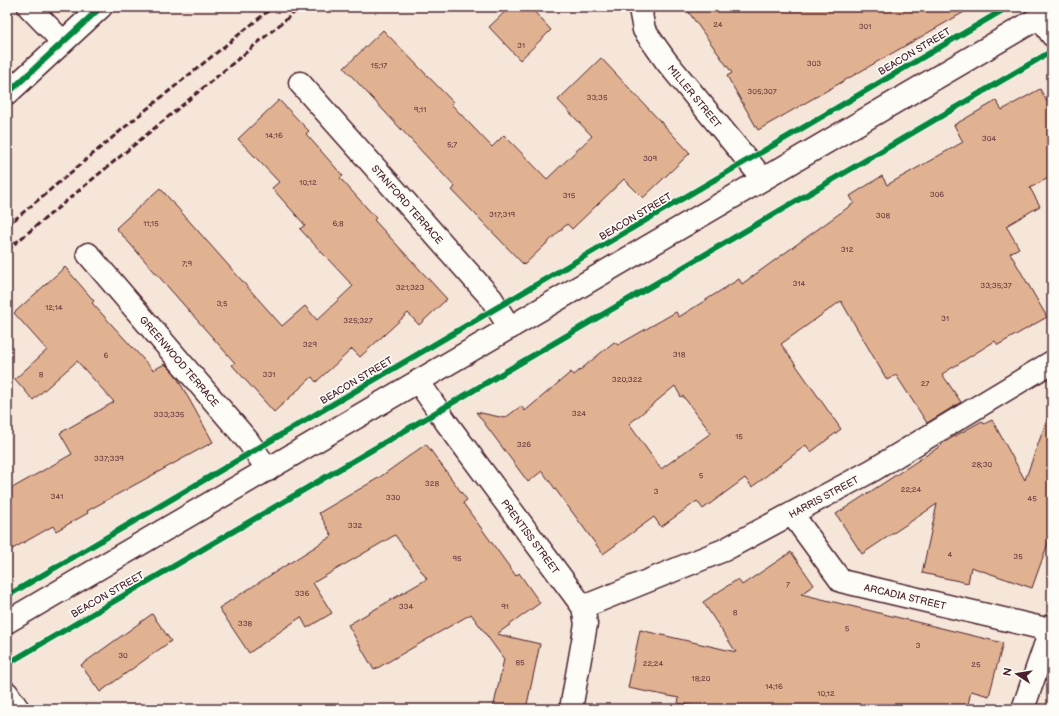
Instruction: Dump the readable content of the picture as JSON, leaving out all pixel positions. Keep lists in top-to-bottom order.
{
  "streets": {
    "street": [
      "MILLER STREET",
      "STANFORD TERRACE",
      "GREENWOOD TERRACE",
      "HARRIS STREET",
      "PRENTISS STREET",
      "ARCADIA STREET"
    ],
    "cycle path": ["BEACON STREET"]
  },
  "crossings": [
    ["HARRIS STREET", "PRENTISS STREET"],
    ["HARRIS STREET", "ARCADIA STREET"]
  ],
  "house_numbers": [
    "24",
    "301",
    "31",
    "303",
    "15;17",
    "305;307",
    "33;35",
    "9;11",
    "14;16",
    "304",
    "5;7",
    "309",
    "10;12",
    "306",
    "315",
    "317;319",
    "308",
    "11;15",
    "6;8",
    "312",
    "7;9",
    "314",
    "33;35;37",
    "321;323",
    "3;5",
    "12;14",
    "31",
    "325;327",
    "329",
    "318",
    "6",
    "8",
    "331",
    "320;322",
    "27",
    "324",
    "333;335",
    "15",
    "326",
    "337;339",
    "28;30",
    "5",
    "328",
    "22;24",
    "3",
    "341",
    "330",
    "45",
    "332",
    "4",
    "35",
    "95",
    "7",
    "336",
    "334",
    "91",
    "8",
    "338",
    "5",
    "3",
    "30",
    "85",
    "22;24",
    "25",
    "18;20",
    "14;16",
    "10;12"
  ],
  "north": "left"
}
